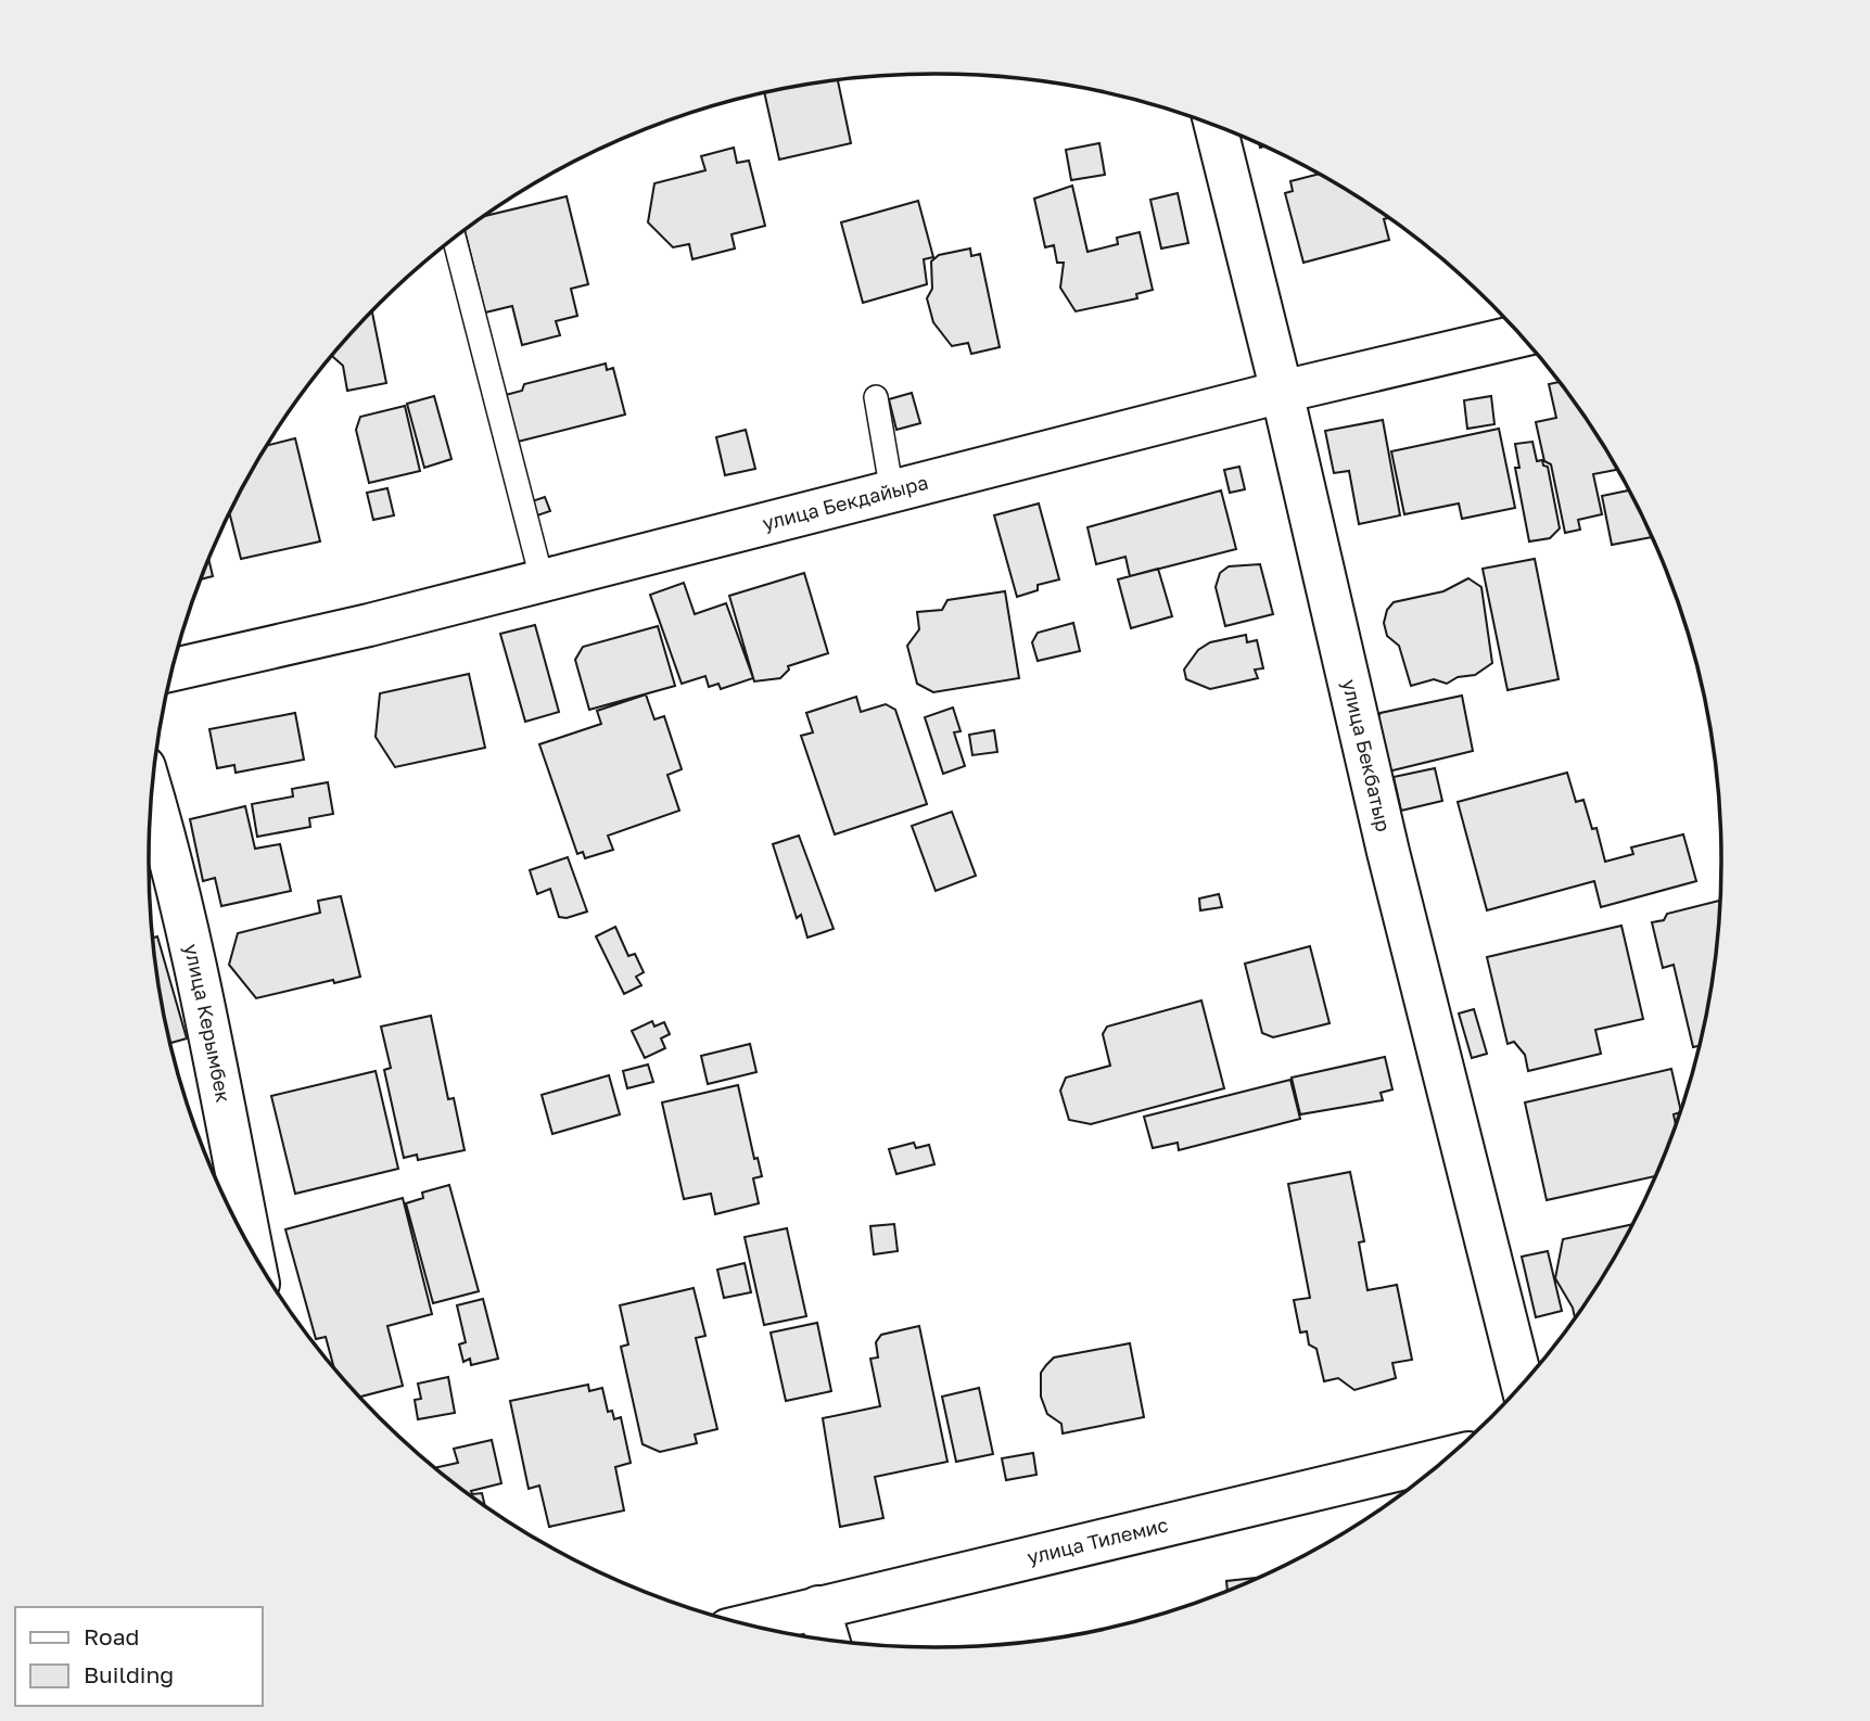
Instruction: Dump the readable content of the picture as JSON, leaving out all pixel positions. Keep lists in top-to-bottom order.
{
  "streets": {
    "street": [
      "улица Бекдайыра",
      "улица Бекбатыр",
      "улица Керымбек",
      "улица Тилемис"
    ]
  },
  "crossings": [
    ["улица Бекдайыра", "улица Бекбатыр"]
  ],
  "legend": ["Road", "Building"]
}
